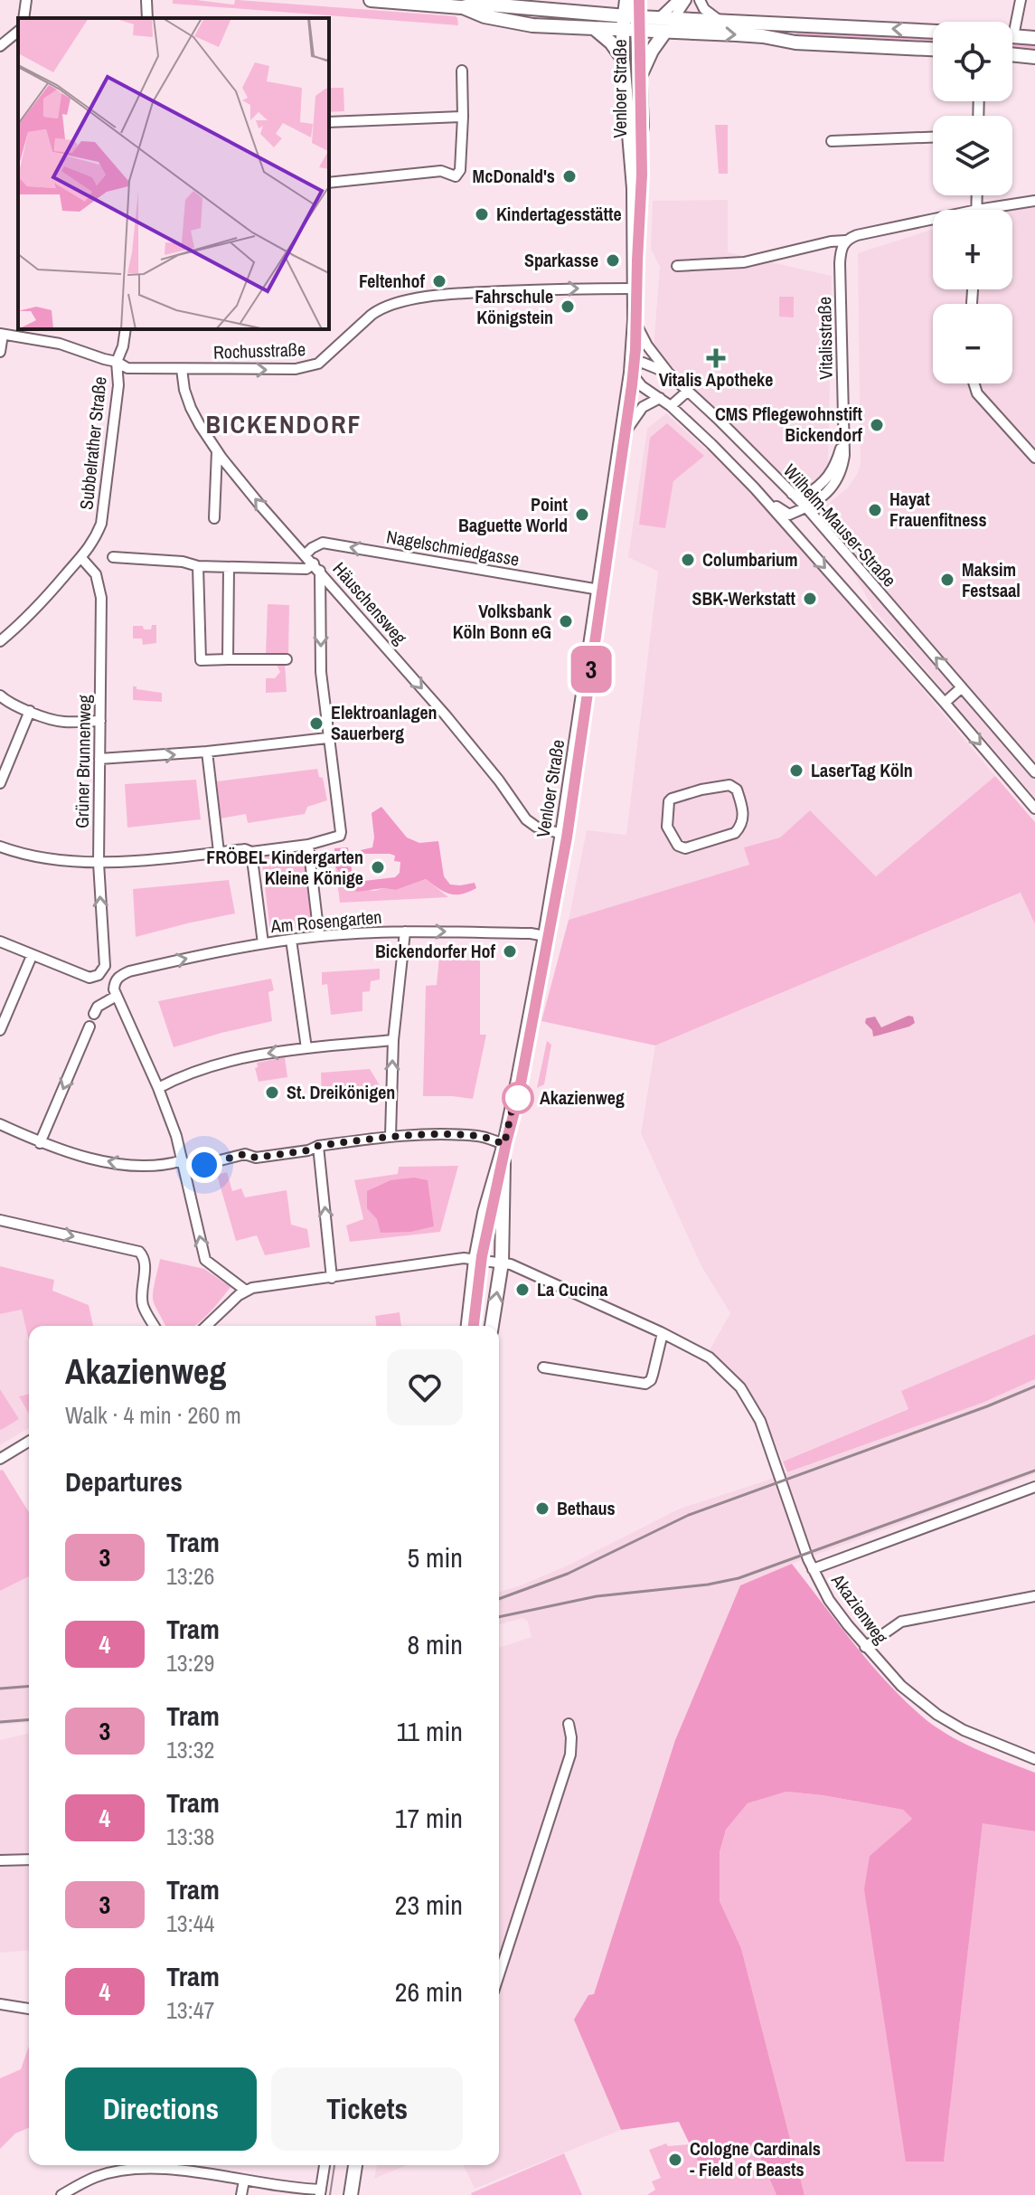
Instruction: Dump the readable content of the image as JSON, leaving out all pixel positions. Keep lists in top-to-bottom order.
{
  "streets": {
    "main road": ["Venloer Straße"],
    "street": [
      "Vitalisstraße",
      "Rochusstraße",
      "Subbelrather Straße",
      "Wilhelm-Mauser-Straße",
      "Nagelschmiedgasse",
      "Häuschensweg",
      "Grüner Brunnenweg",
      "Am Rosengarten",
      "Akazienweg"
    ]
  },
  "crossings": [
    ["Venloer Straße", "Rochusstraße"],
    ["Venloer Straße", "Wilhelm-Mauser-Straße"],
    ["Venloer Straße", "Nagelschmiedgasse"],
    ["Venloer Straße", "Häuschensweg"],
    ["Venloer Straße", "Am Rosengarten"],
    ["Venloer Straße", "Akazienweg"],
    ["Vitalisstraße", "Wilhelm-Mauser-Straße"],
    ["Rochusstraße", "Subbelrather Straße"],
    ["Rochusstraße", "Häuschensweg"],
    ["Subbelrather Straße", "Grüner Brunnenweg"],
    ["Nagelschmiedgasse", "Häuschensweg"]
  ],
  "one_way": ["Rochusstraße", "Nagelschmiedgasse", "Am Rosengarten"],
  "districts": ["BICKENDORF"],
  "places": {
    "other": [
      "McDonald's",
      "Kindertagesstätte",
      "Sparkasse",
      "Feltenhof",
      "Fahrschule Königstein",
      "CMS Pflegewohnstift Bickendorf",
      "Hayat Frauenfitness",
      "Point Baguette World",
      "Columbarium",
      "Maksim Festsaal",
      "SBK-Werkstatt",
      "Volksbank Köln Bonn eG",
      "Elektroanlagen Sauerberg",
      "LaserTag Köln",
      "FRÖBEL Kindergarten Kleine Könige",
      "Bickendorfer Hof",
      "St. Dreikönigen",
      "Akazienweg",
      "La Cucina",
      "Bethaus",
      "Cologne Cardinals - Field of Beasts"
    ],
    "health": ["Vitalis Apotheke"]
  },
  "lines": ["tram line 3"],
  "page": {
    "on_map": "3",
    "map_buttons": ["+", "−"],
    "heading": [
      ["Akazienweg", "Walk · 4 min · 260 m"],
      "Departures"
    ],
    "list": [
      {
        "mark": "3",
        "name": "Tram",
        "note": "13:26",
        "value": "5 min"
      },
      {
        "mark": "4",
        "name": "Tram",
        "note": "13:29",
        "value": "8 min"
      },
      {
        "mark": "3",
        "name": "Tram",
        "note": "13:32",
        "value": "11 min"
      },
      {
        "mark": "4",
        "name": "Tram",
        "note": "13:38",
        "value": "17 min"
      },
      {
        "mark": "3",
        "name": "Tram",
        "note": "13:44",
        "value": "23 min"
      },
      {
        "mark": "4",
        "name": "Tram",
        "note": "13:47",
        "value": "26 min"
      }
    ],
    "buttons": ["Directions", "Tickets"]
  }
}
